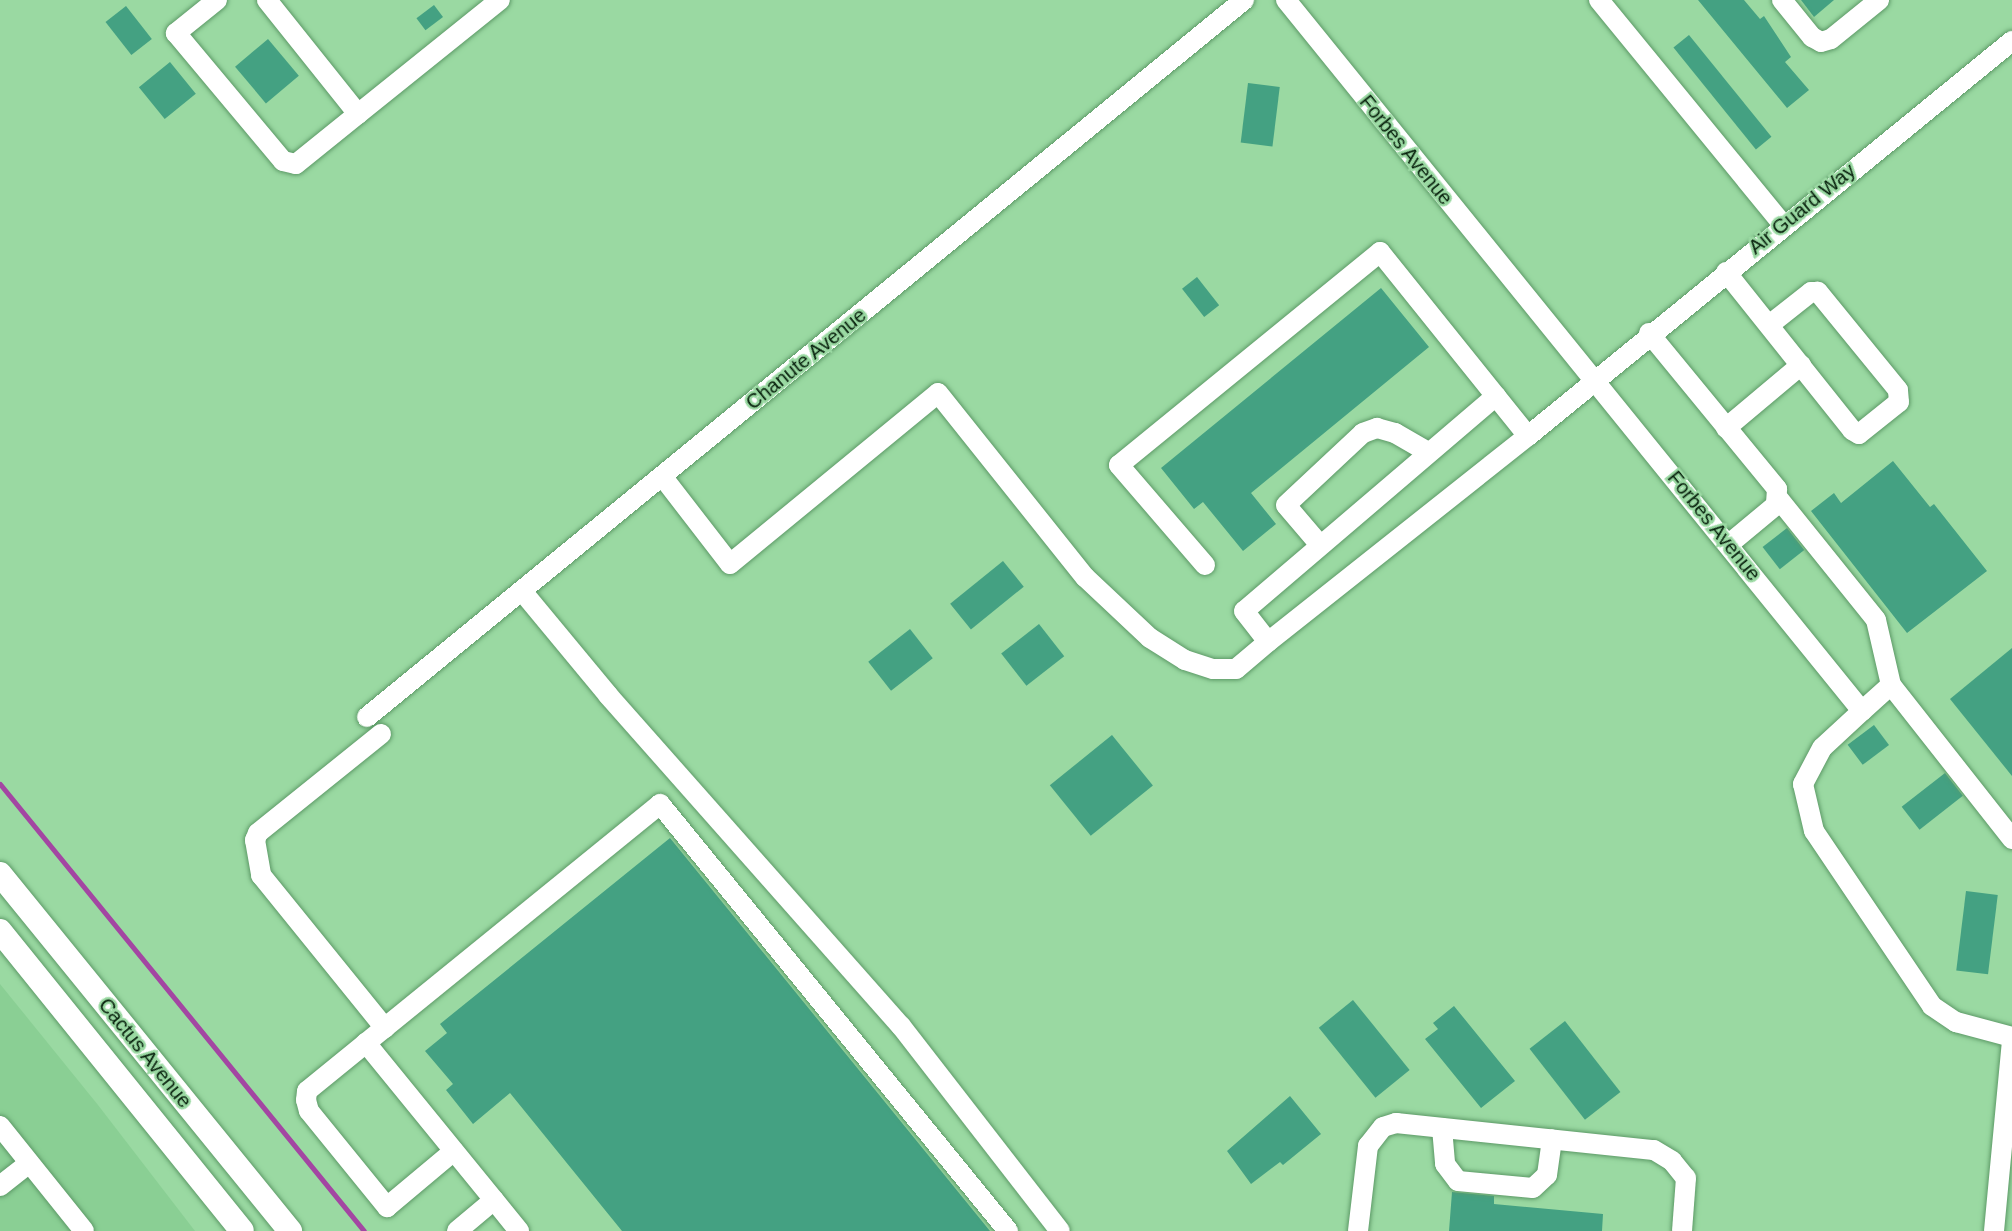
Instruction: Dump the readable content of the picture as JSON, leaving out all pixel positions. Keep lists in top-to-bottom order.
{
  "streets": {
    "main road": ["Cactus Avenue"],
    "street": ["Forbes Avenue", "Air Guard Way", "Chanute Avenue"]
  },
  "crossings": [
    ["Forbes Avenue", "Air Guard Way"],
    ["Air Guard Way", "Chanute Avenue"]
  ]
}
